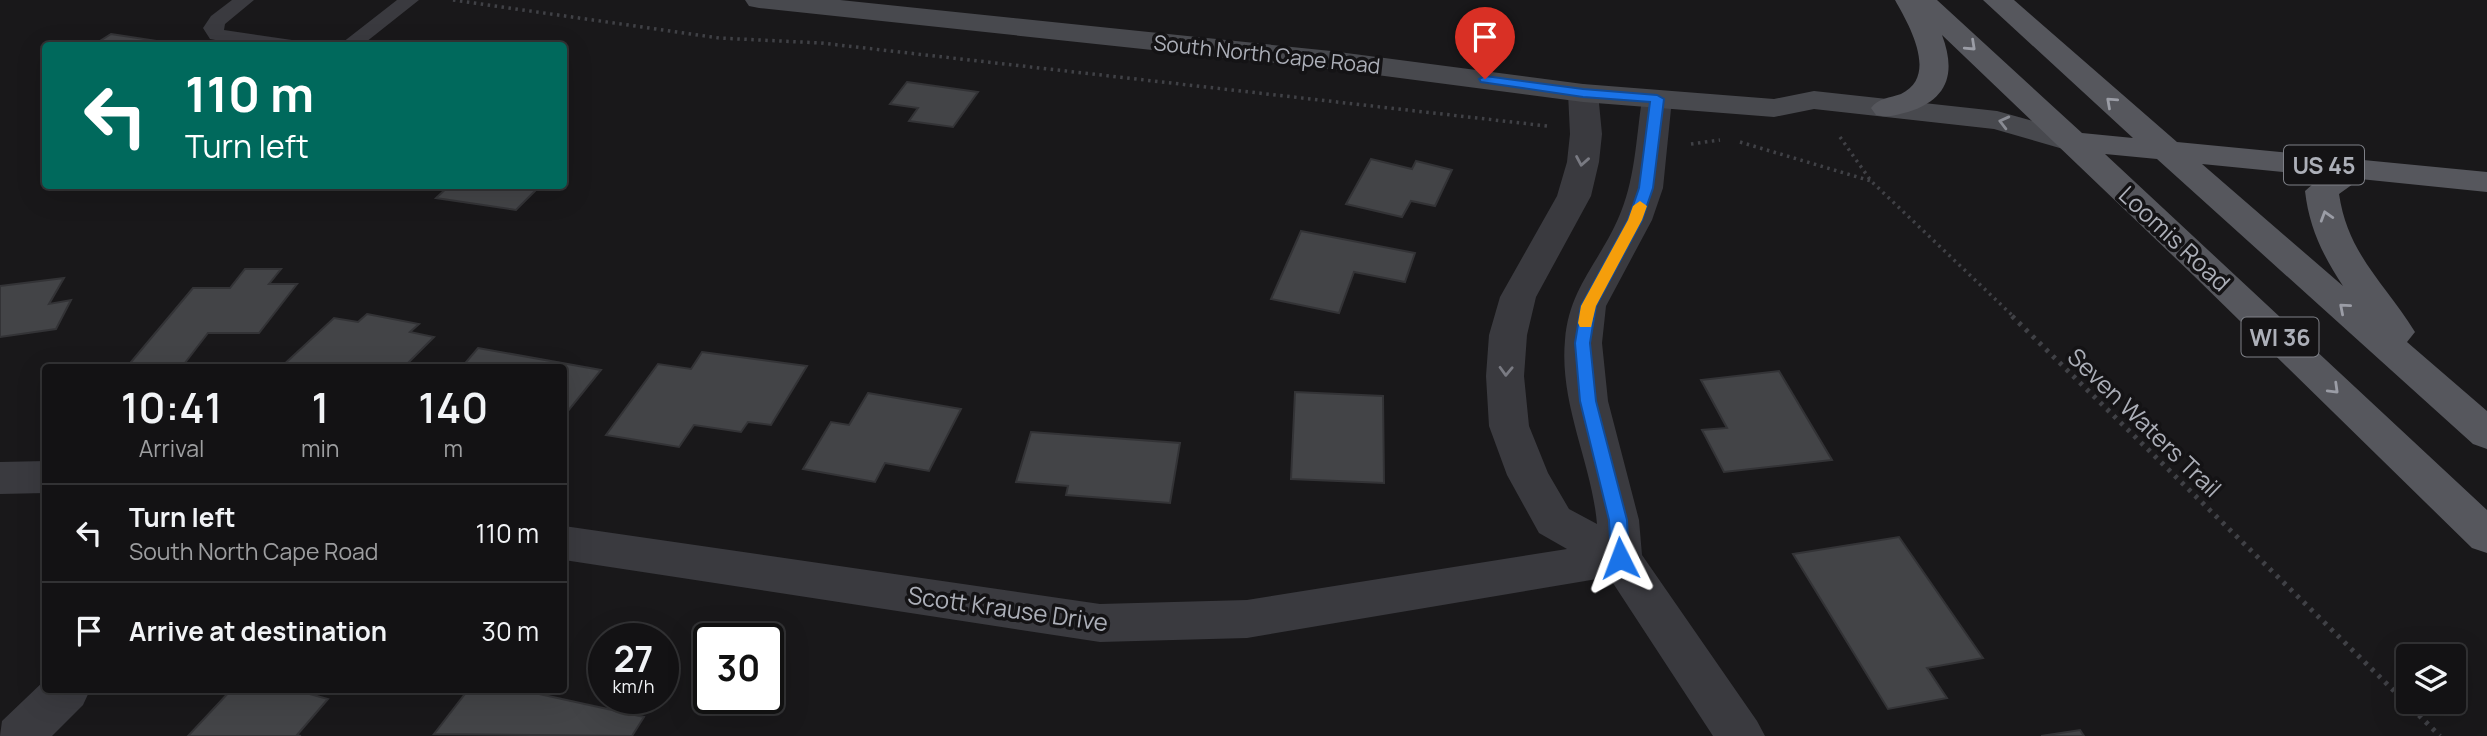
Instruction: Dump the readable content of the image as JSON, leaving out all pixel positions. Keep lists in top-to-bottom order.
{
  "streets": {
    "main road": [
      "South North Cape Road",
      "US 45",
      "Loomis Road",
      "WI 36"
    ],
    "street": ["Scott Krause Drive"],
    "path": ["Seven Waters Trail"]
  },
  "crossings": [
    ["South North Cape Road", "Loomis Road"],
    ["South North Cape Road", "WI 36"],
    ["South North Cape Road", "Seven Waters Trail"]
  ],
  "page": {
    "turn": ["110 m", "Turn left"],
    "eta": [
      "10:41",
      "Arrival",
      "1",
      "min",
      "140",
      "m"
    ],
    "list": [
      {
        "name": "Turn left",
        "note": "South North Cape Road",
        "value": "110 m"
      },
      {
        "name": "Arrive at destination",
        "value": "30 m"
      }
    ],
    "speed": "27 km/h",
    "limit": "30"
  }
}
